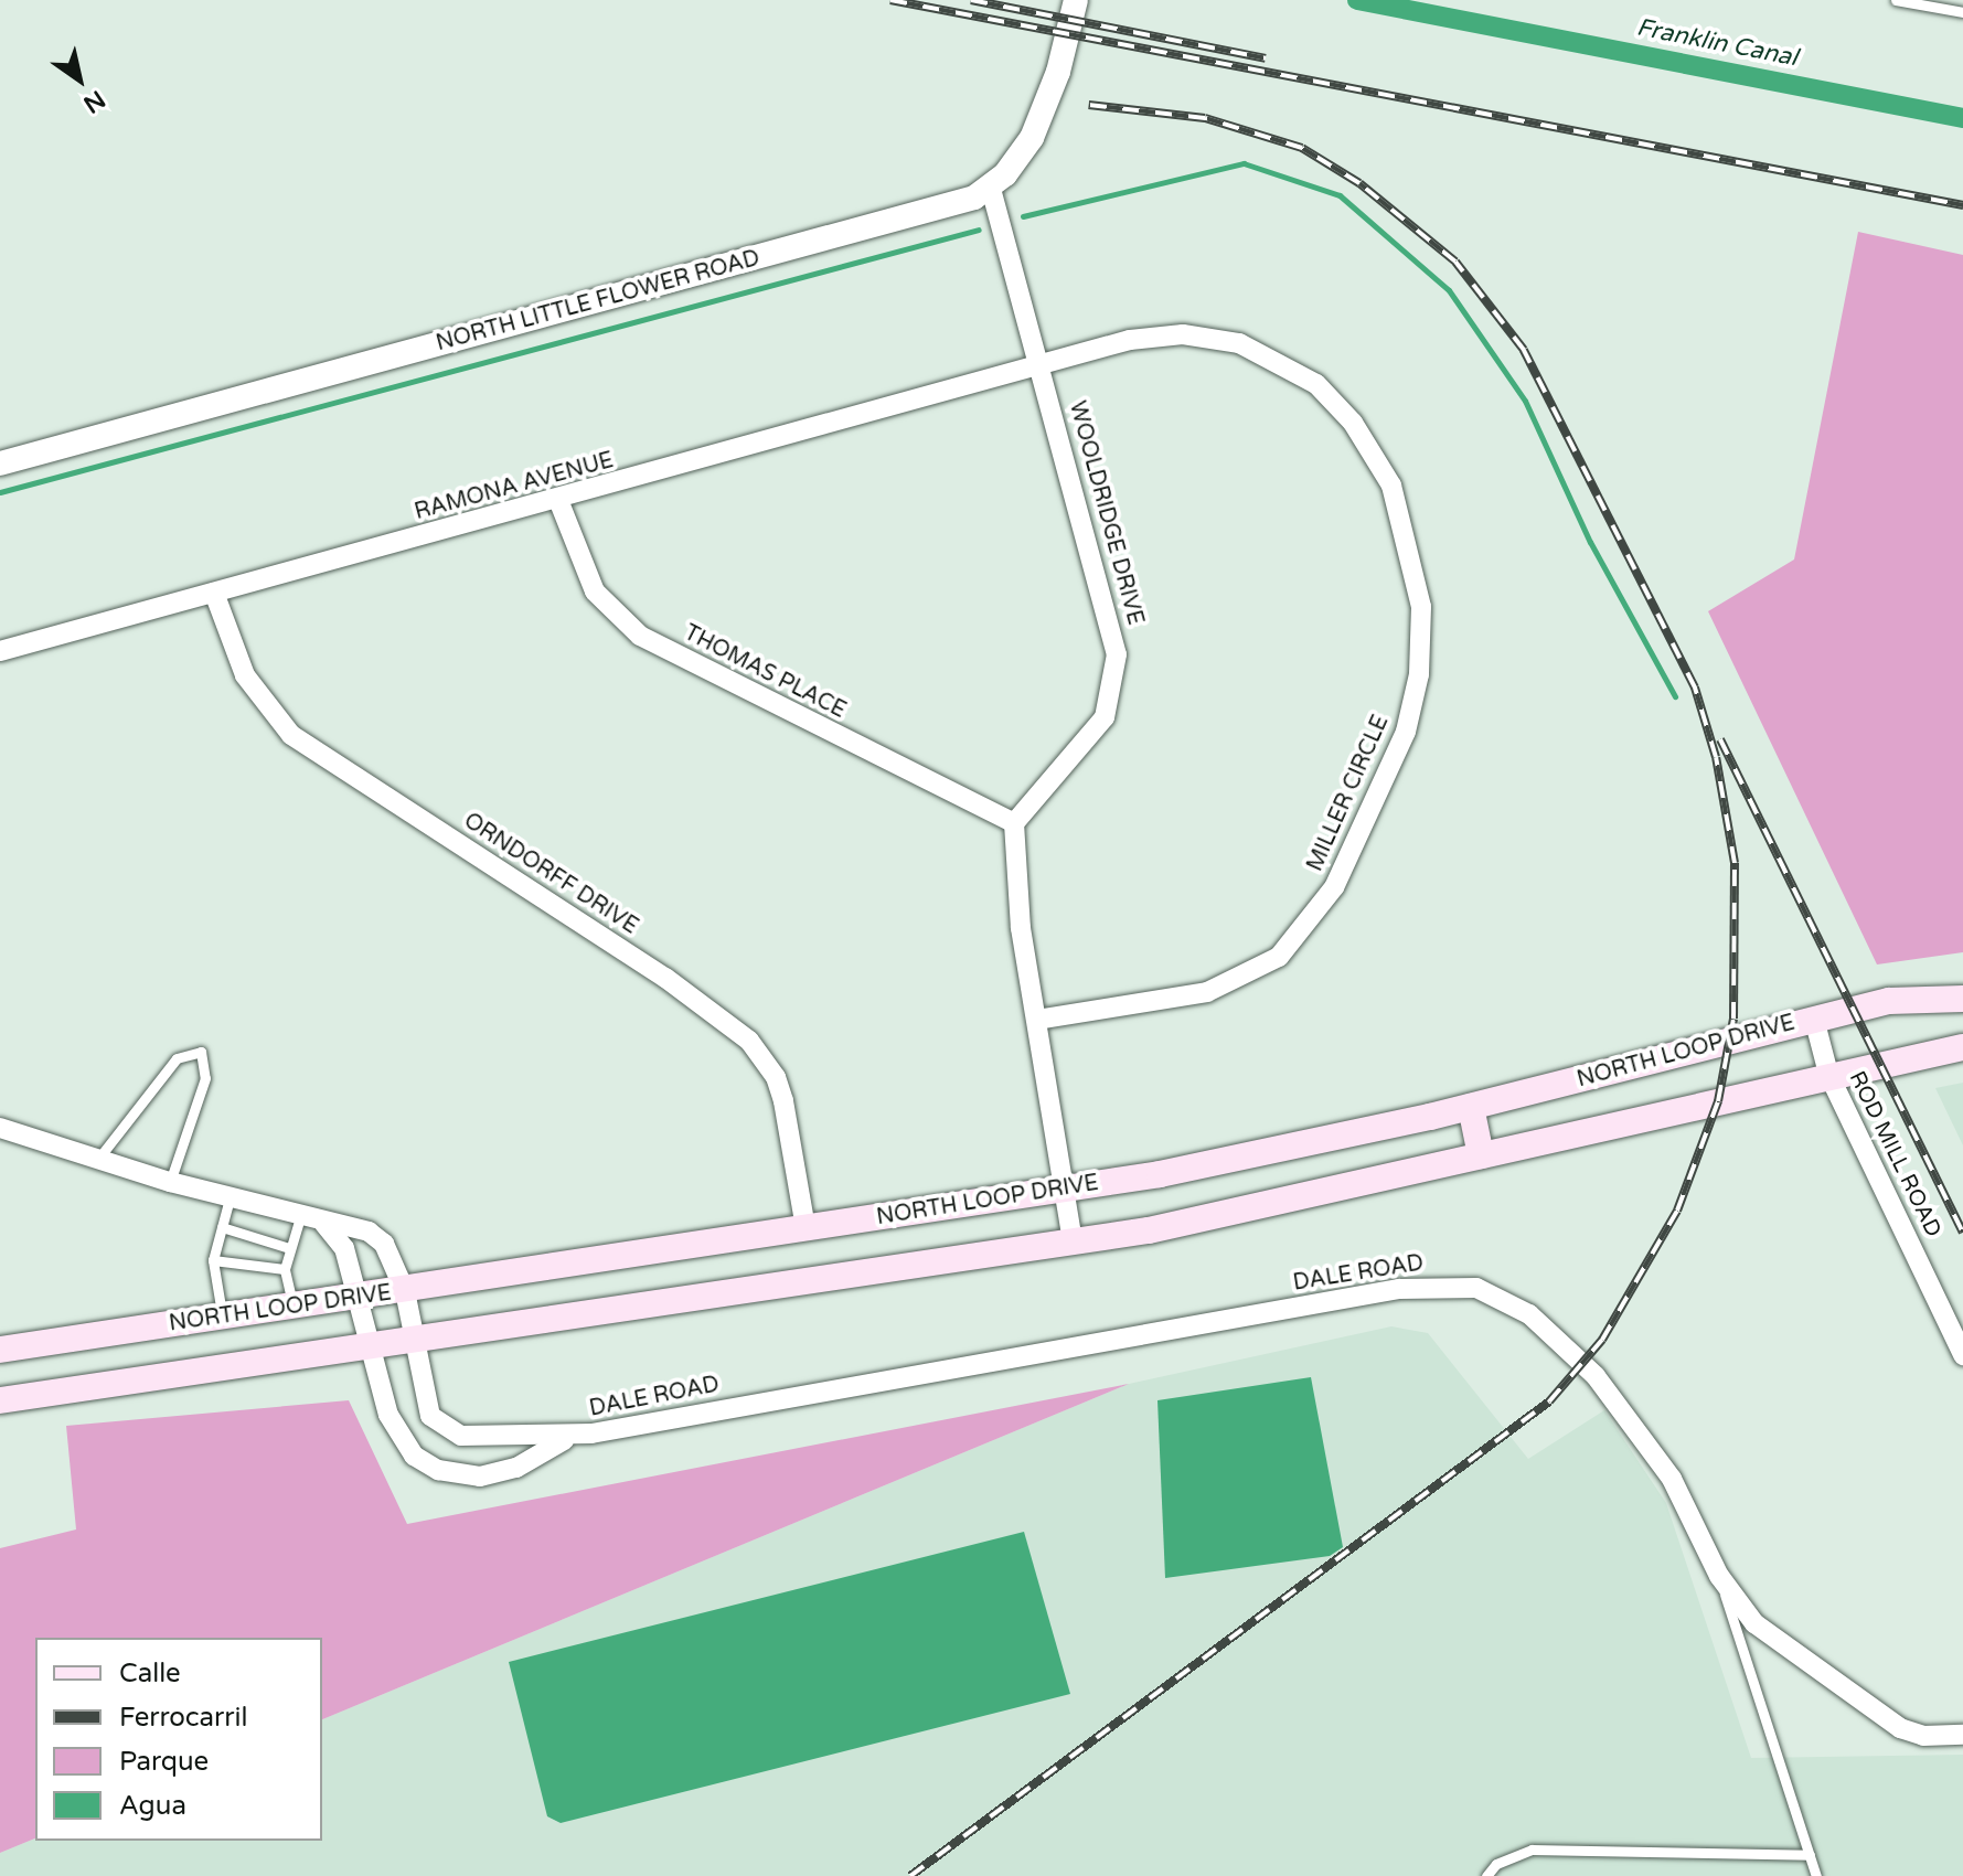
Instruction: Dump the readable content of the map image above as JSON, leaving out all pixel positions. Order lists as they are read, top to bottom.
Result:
{
  "streets": {
    "main road": ["NORTH LOOP DRIVE"],
    "street": [
      "NORTH LITTLE FLOWER ROAD",
      "RAMONA AVENUE",
      "WOOLDRIDGE DRIVE",
      "THOMAS PLACE",
      "MILLER CIRCLE",
      "ORNDORFF DRIVE",
      "ROD MILL ROAD",
      "DALE ROAD"
    ]
  },
  "crossings": [
    ["NORTH LITTLE FLOWER ROAD", "WOOLDRIDGE DRIVE"],
    ["RAMONA AVENUE", "WOOLDRIDGE DRIVE"],
    ["RAMONA AVENUE", "THOMAS PLACE"],
    ["RAMONA AVENUE", "MILLER CIRCLE"],
    ["RAMONA AVENUE", "ORNDORFF DRIVE"],
    ["WOOLDRIDGE DRIVE", "THOMAS PLACE"],
    ["WOOLDRIDGE DRIVE", "MILLER CIRCLE"],
    ["ORNDORFF DRIVE", "NORTH LOOP DRIVE"],
    ["NORTH LOOP DRIVE", "ROD MILL ROAD"],
    ["NORTH LOOP DRIVE", "DALE ROAD"]
  ],
  "water": ["Franklin Canal"],
  "legend": [
    "Calle",
    "Ferrocarril",
    "Parque",
    "Agua"
  ],
  "north": "bottom right"
}
